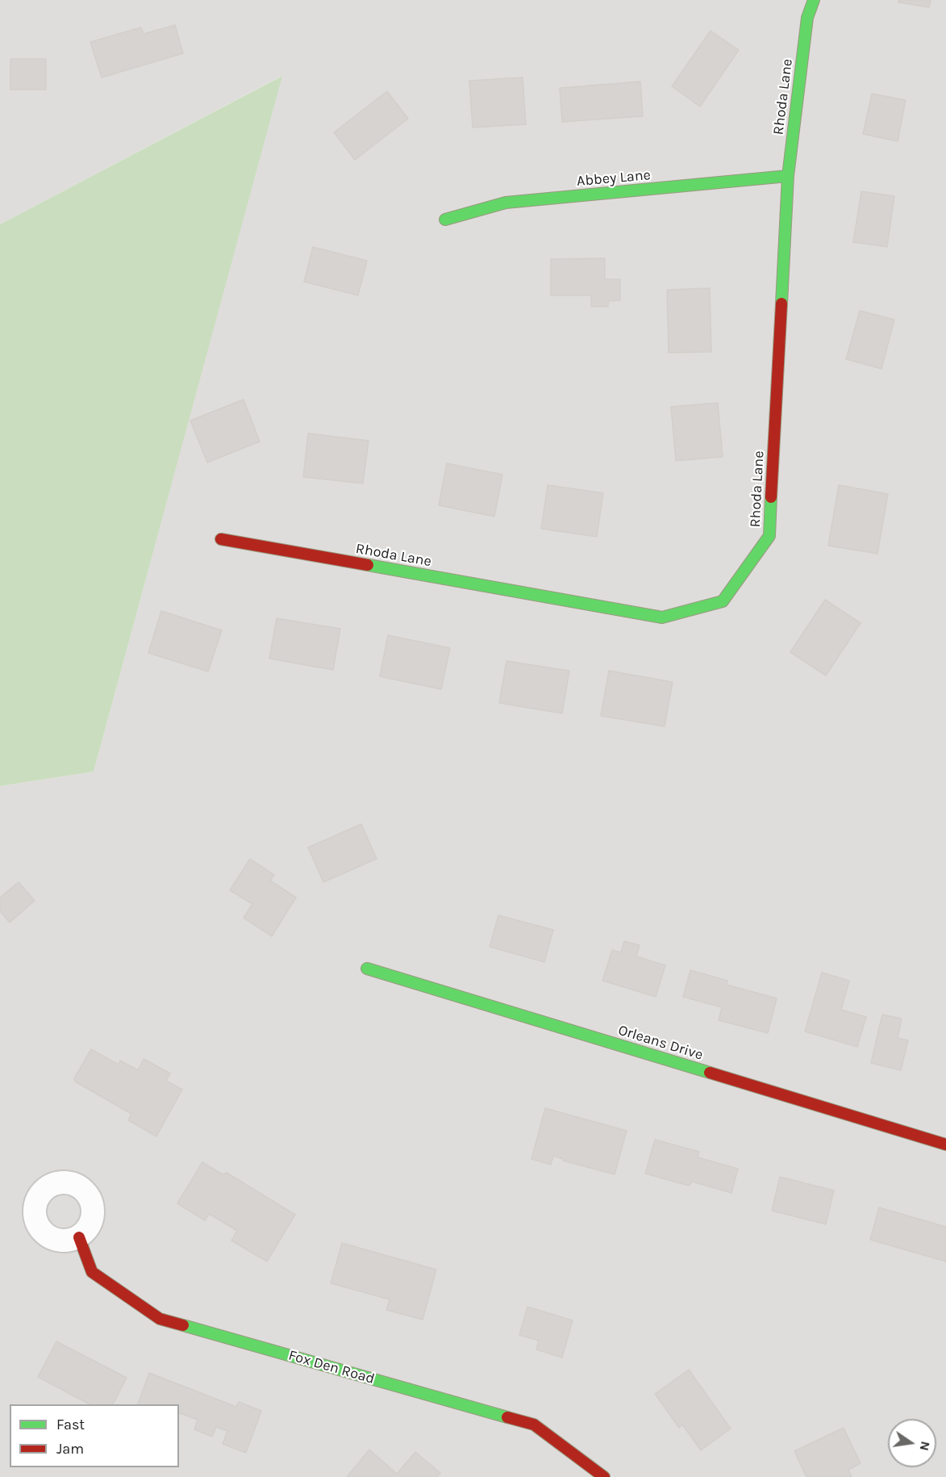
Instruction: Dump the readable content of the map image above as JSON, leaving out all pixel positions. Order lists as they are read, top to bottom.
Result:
{
  "streets": {
    "street": [
      "Rhoda Lane",
      "Abbey Lane",
      "Orleans Drive",
      "Fox Den Road"
    ]
  },
  "crossings": [
    ["Rhoda Lane", "Abbey Lane"]
  ],
  "legend": ["Fast", "Jam"],
  "north": "right"
}
